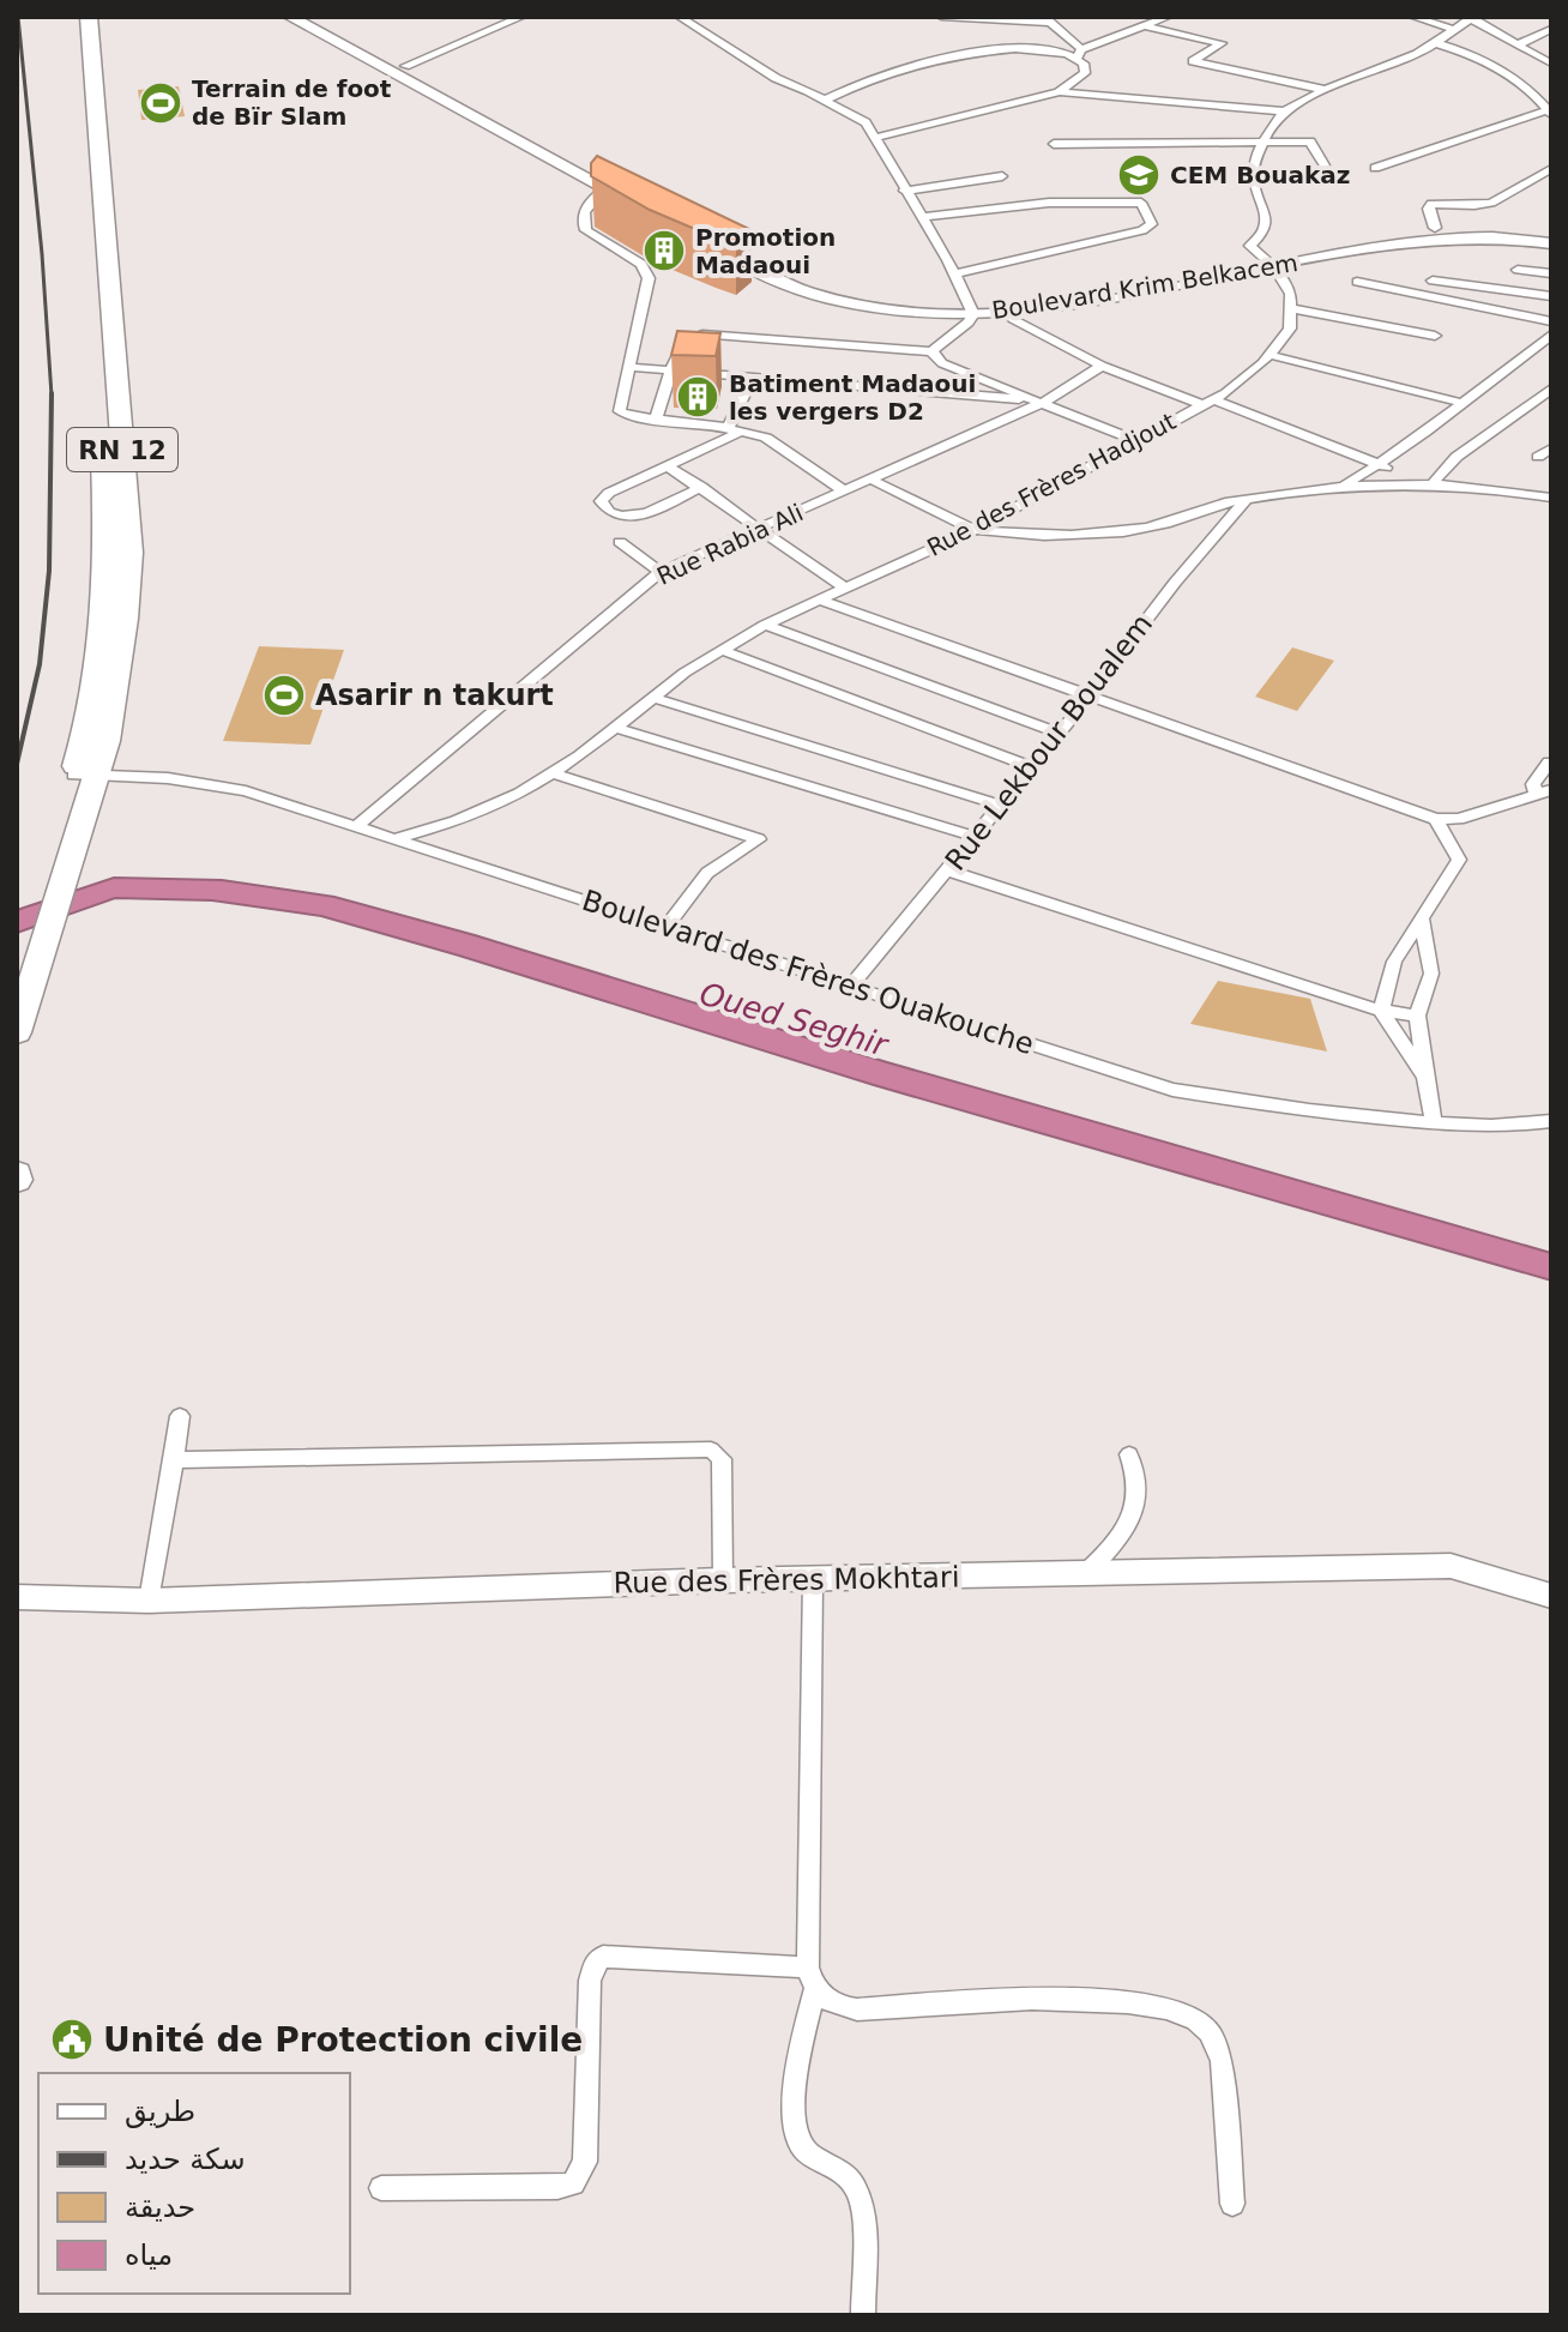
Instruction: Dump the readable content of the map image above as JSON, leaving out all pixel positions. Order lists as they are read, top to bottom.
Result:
{
  "streets": {
    "highway": ["RN 12"],
    "main road": ["Boulevard Krim Belkacem"],
    "street": [
      "Rue des Frères Hadjout",
      "Rue Rabia Ali",
      "Rue Lekbour Boualem",
      "Boulevard des Frères Ouakouche",
      "Rue des Frères Mokhtari"
    ]
  },
  "crossings": [
    ["RN 12", "Boulevard des Frères Ouakouche"],
    ["Rue des Frères Hadjout", "Boulevard des Frères Ouakouche"],
    ["Rue Rabia Ali", "Boulevard des Frères Ouakouche"],
    ["Rue Lekbour Boualem", "Boulevard des Frères Ouakouche"]
  ],
  "water": ["Oued Seghir"],
  "places": {
    "sports": ["Terrain de foot de Bïr Slam", "Asarir n takurt"],
    "school or university": ["CEM Bouakaz"],
    "building": ["Promotion Madaoui", "Batiment Madaoui les vergers D2"],
    "public building": ["Unité de Protection civile"]
  },
  "legend": [
    "طريق",
    "سكة حديد",
    "حديقة",
    "مياه"
  ]
}
